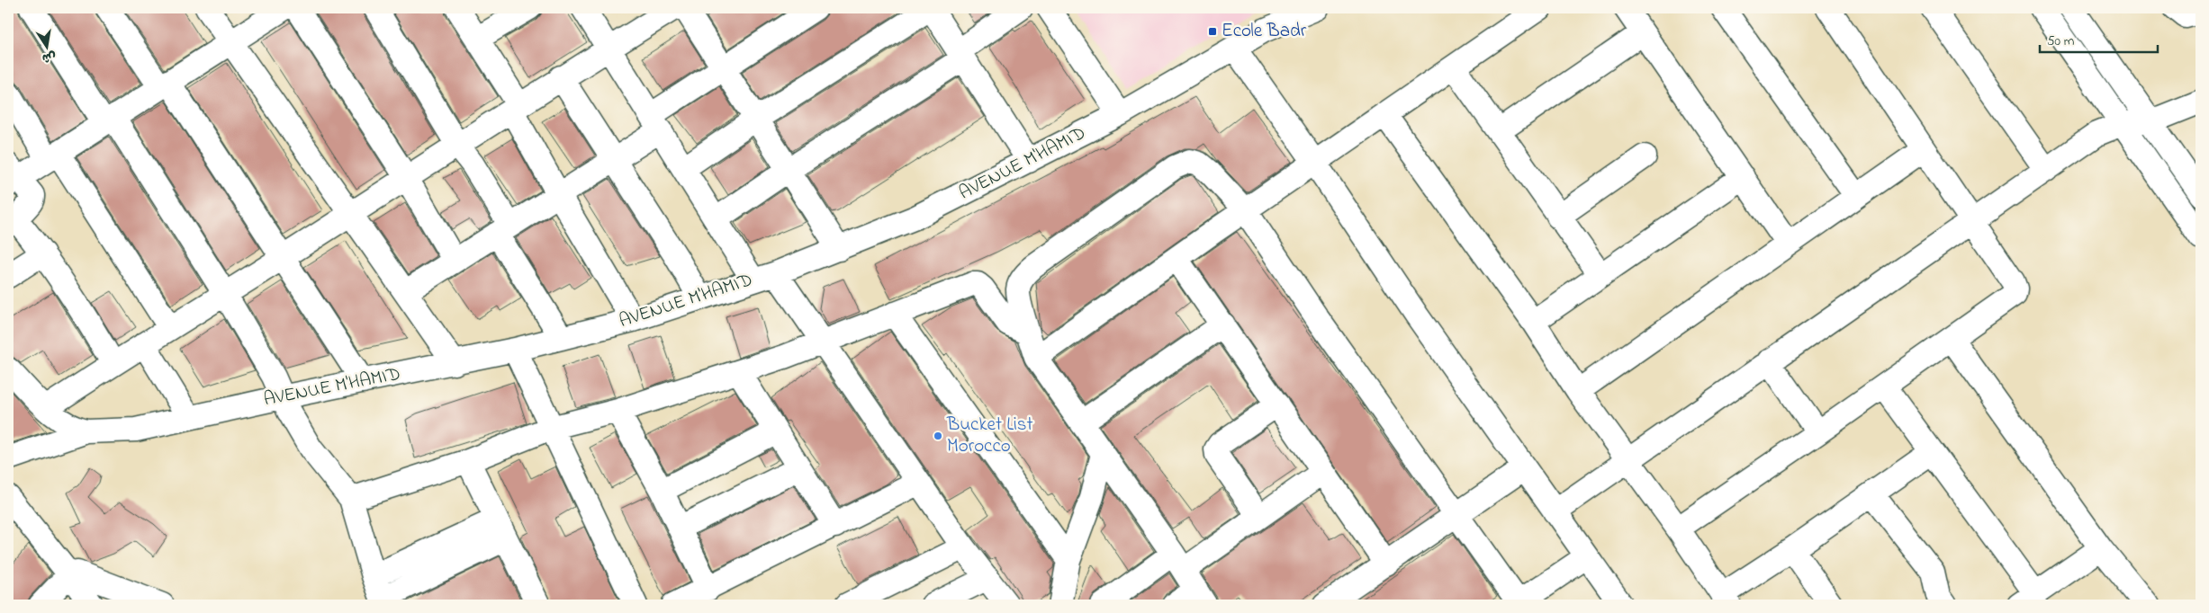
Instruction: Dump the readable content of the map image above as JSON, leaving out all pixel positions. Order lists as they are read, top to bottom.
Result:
{
  "streets": {
    "street": ["AVENUE M'HAMID"]
  },
  "places": {
    "transit": ["Ecole Badr"],
    "other": ["Bucket List Morocco"]
  },
  "scale_bar": "50 m",
  "north": "bottom"
}
